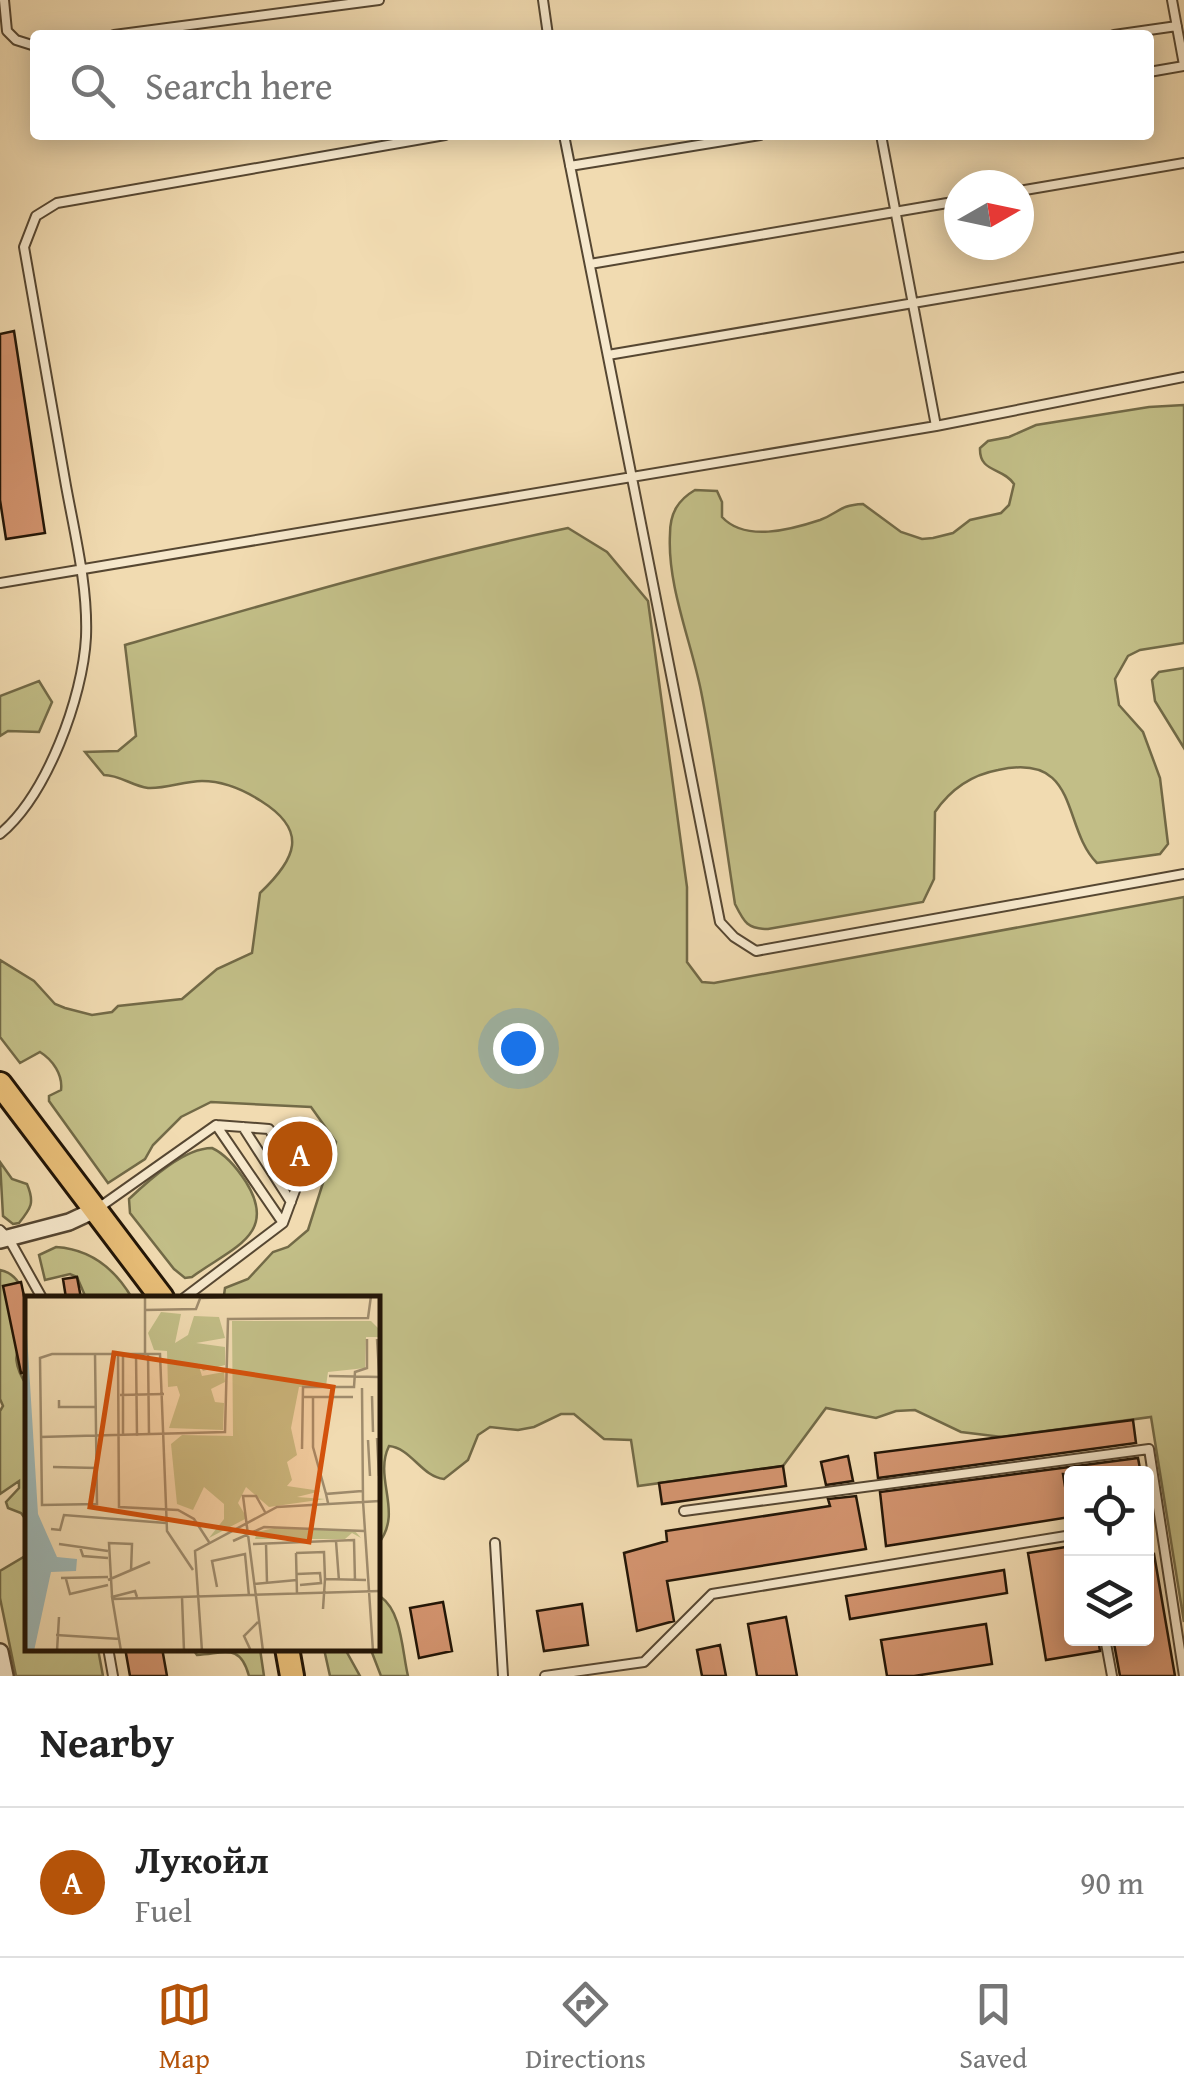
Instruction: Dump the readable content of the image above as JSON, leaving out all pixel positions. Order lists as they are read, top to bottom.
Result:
{
  "north": "right",
  "page": {
    "search": "Search here",
    "pins": "A",
    "heading": "Nearby",
    "list": [
      {
        "mark": "A",
        "name": "Лукойл",
        "note": "Fuel",
        "value": "90 m"
      }
    ],
    "nav": ["Map", "Directions", "Saved"]
  }
}
